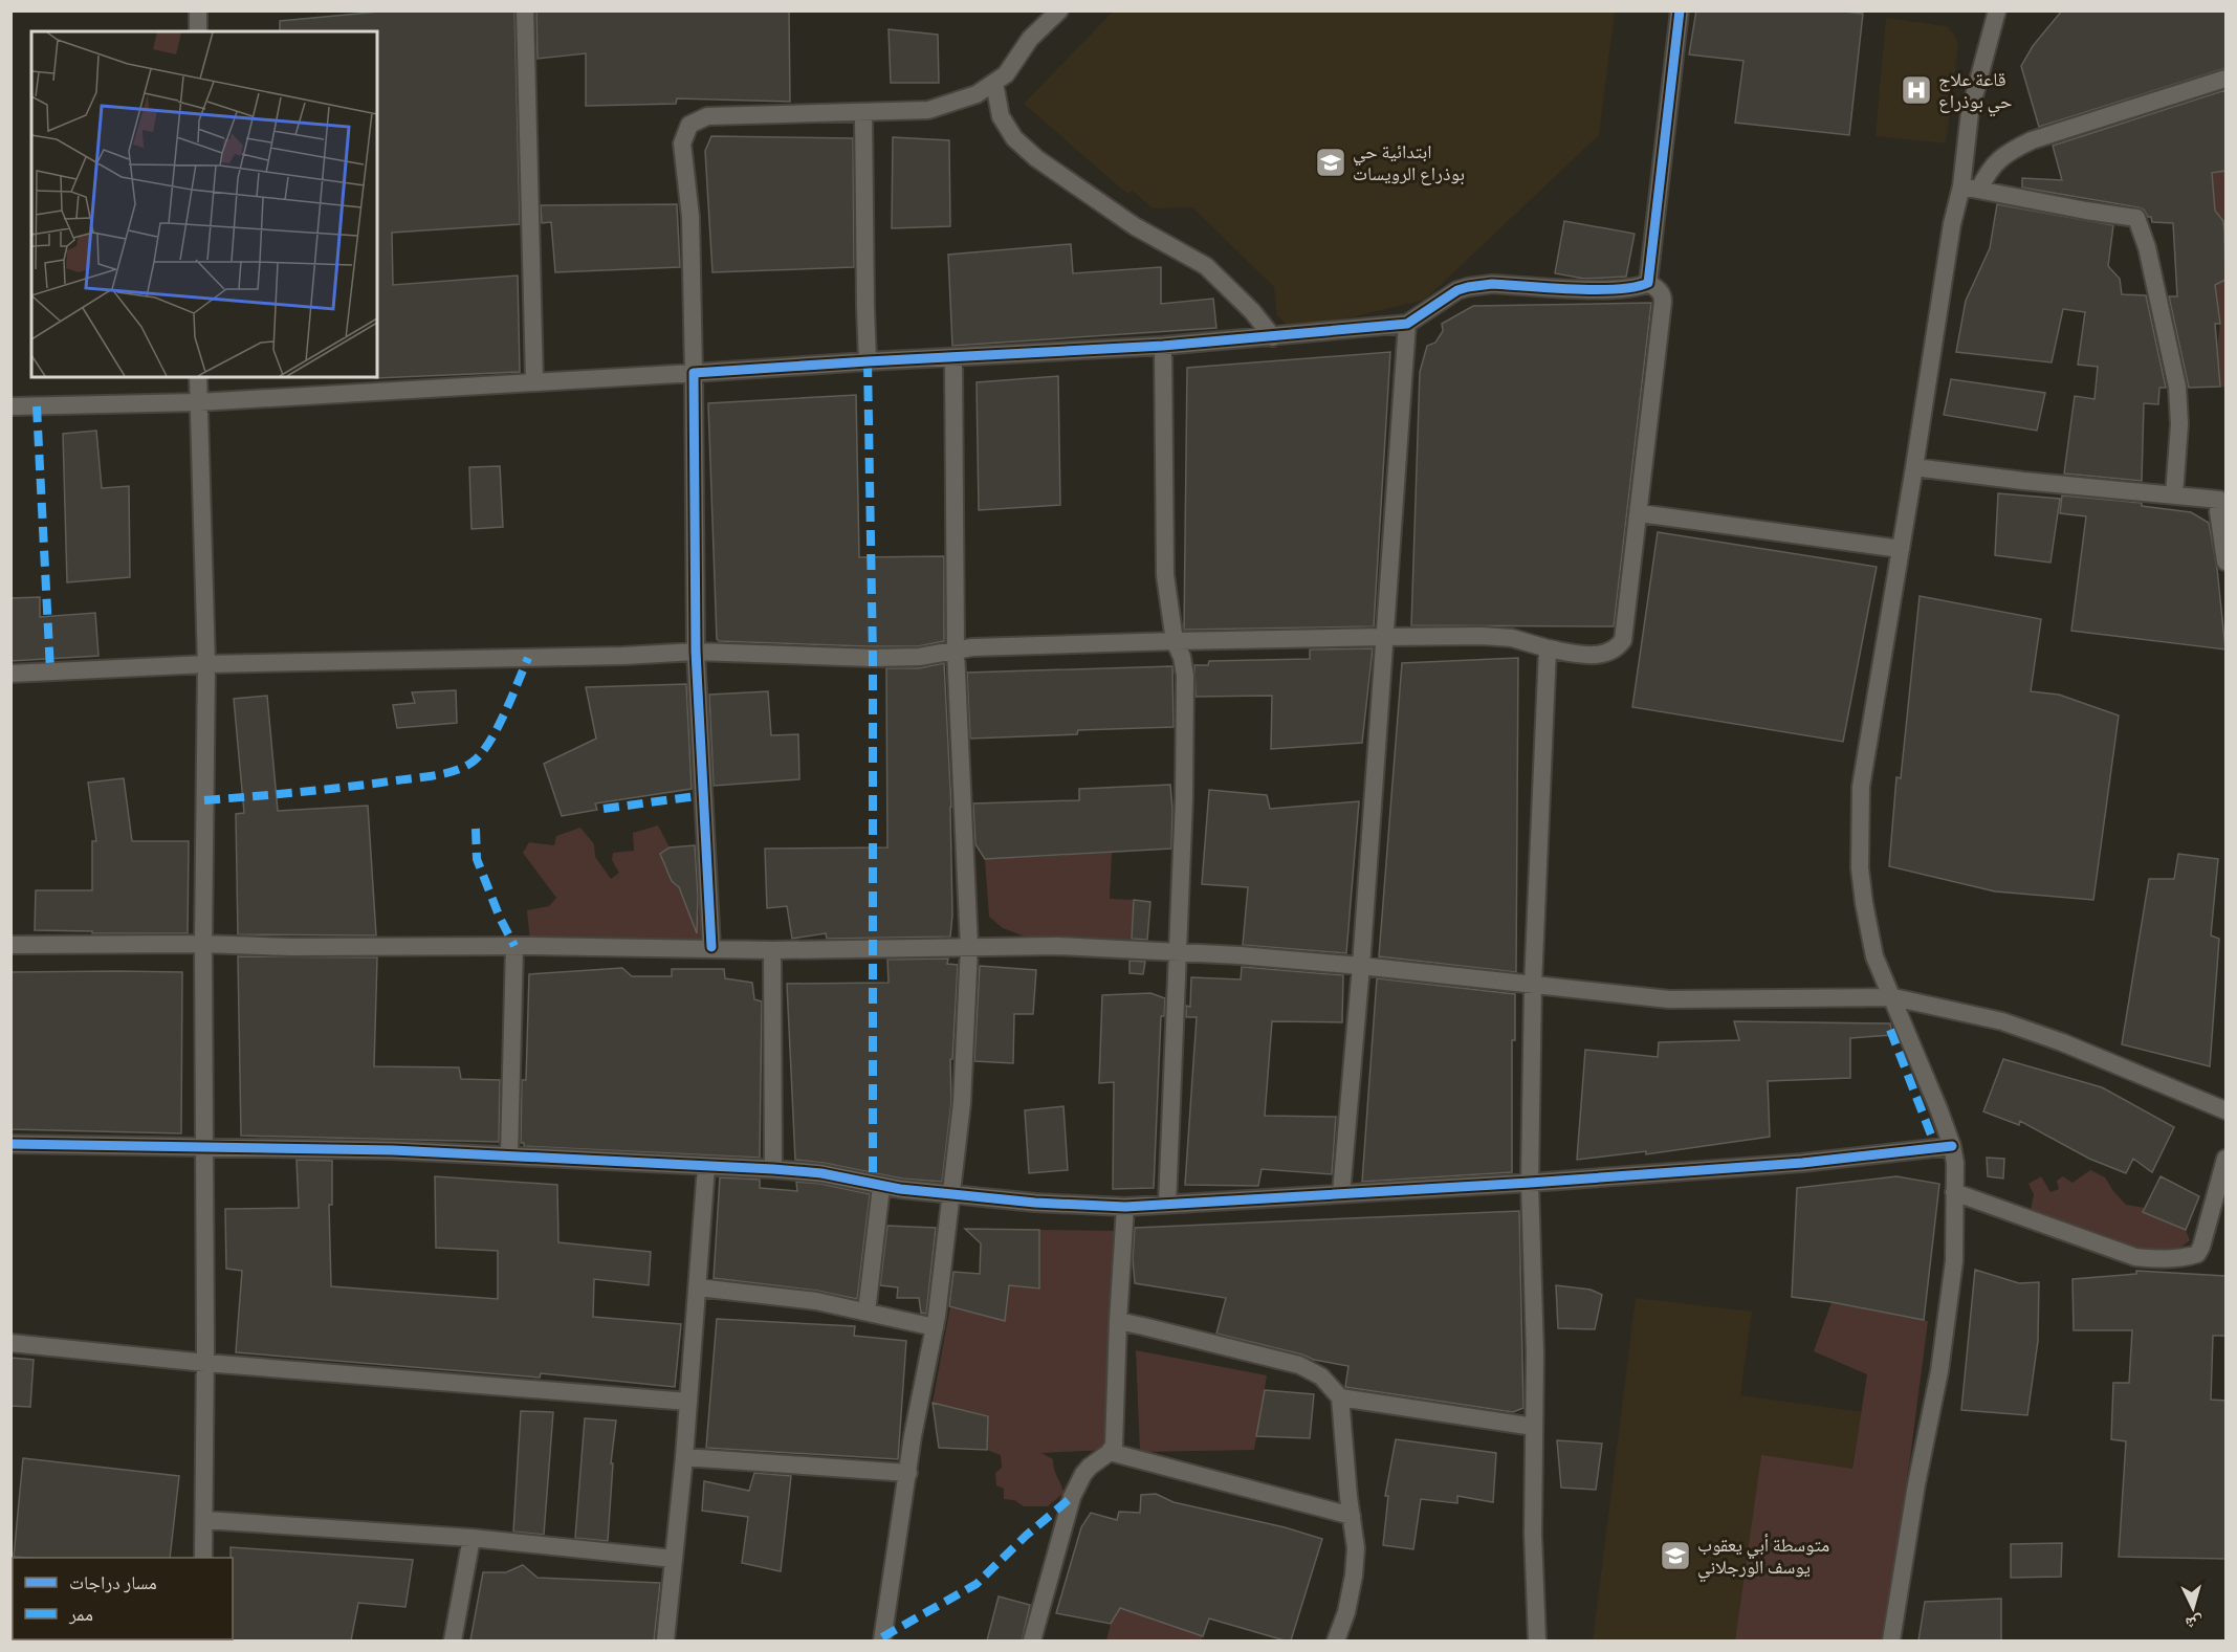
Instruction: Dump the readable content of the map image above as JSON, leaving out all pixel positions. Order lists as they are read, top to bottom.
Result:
{
  "places": {
    "hospital": ["قاعة علاج حي بوذراع"],
    "school or university": ["ابتدائية حي بوذراع الرويسات", "متوسطة أبي يعقوب يوسف الورجلاني"]
  },
  "legend": ["مسار دراجات", "ممر"],
  "north": "bottom"
}
